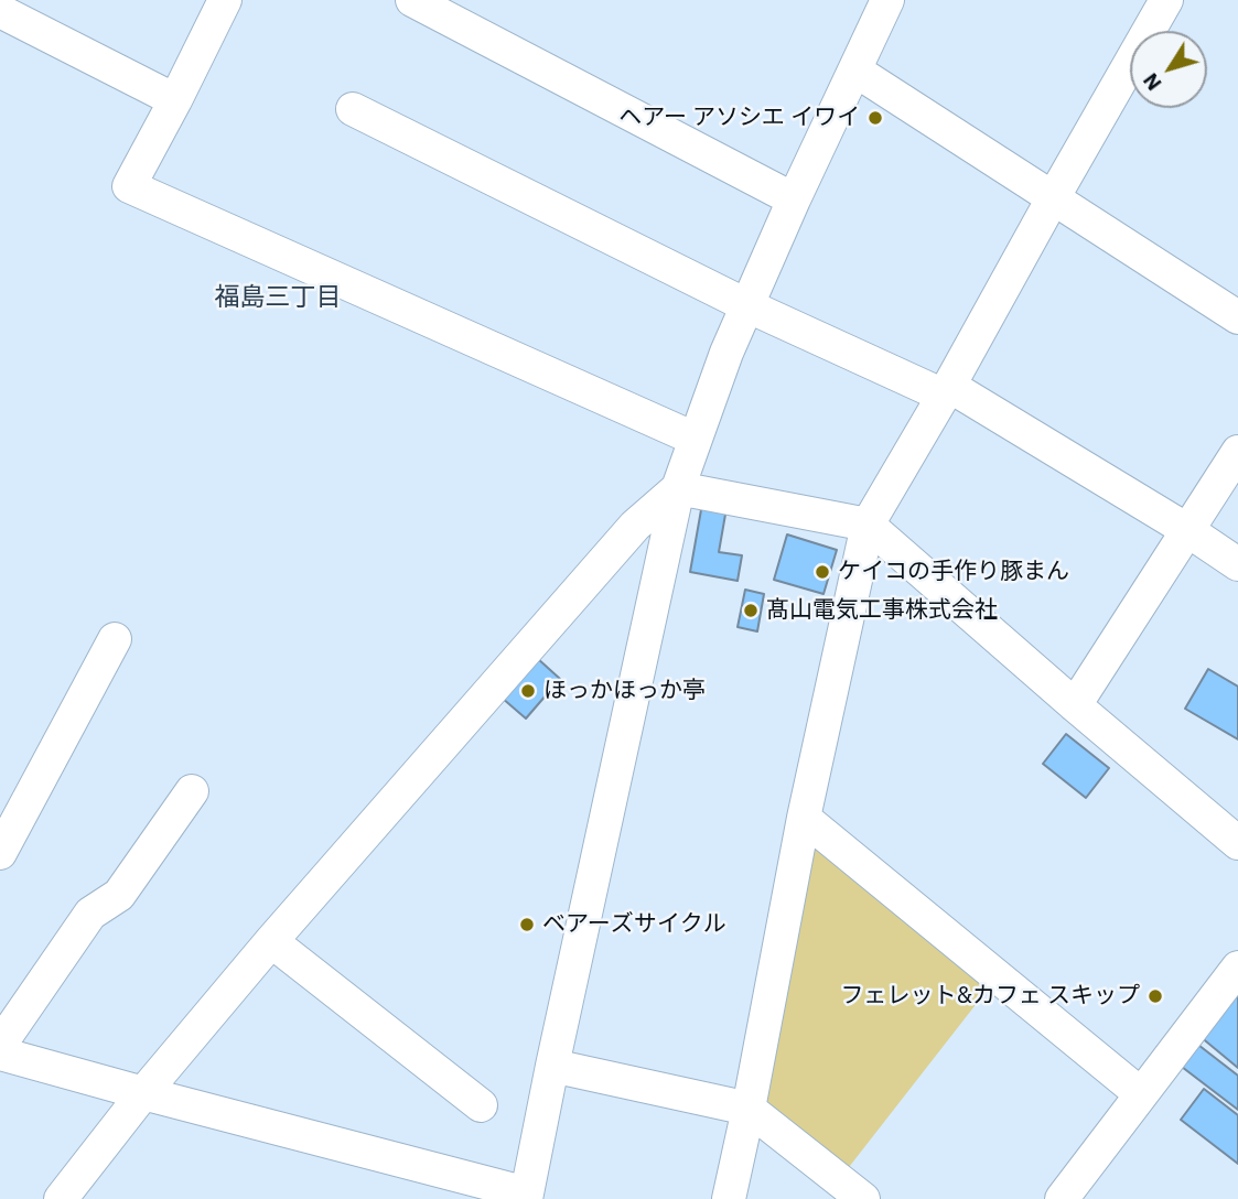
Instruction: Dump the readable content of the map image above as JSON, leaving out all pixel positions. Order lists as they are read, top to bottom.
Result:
{
  "districts": ["福島三丁目"],
  "places": [
    "ヘアー アソシエ イワイ",
    "ケイコの手作り豚まん",
    "髙山電気工事株式会社",
    "ほっかほっか亭",
    "ベアーズサイクル",
    "フェレット&カフェ スキップ"
  ],
  "north": "bottom left"
}
